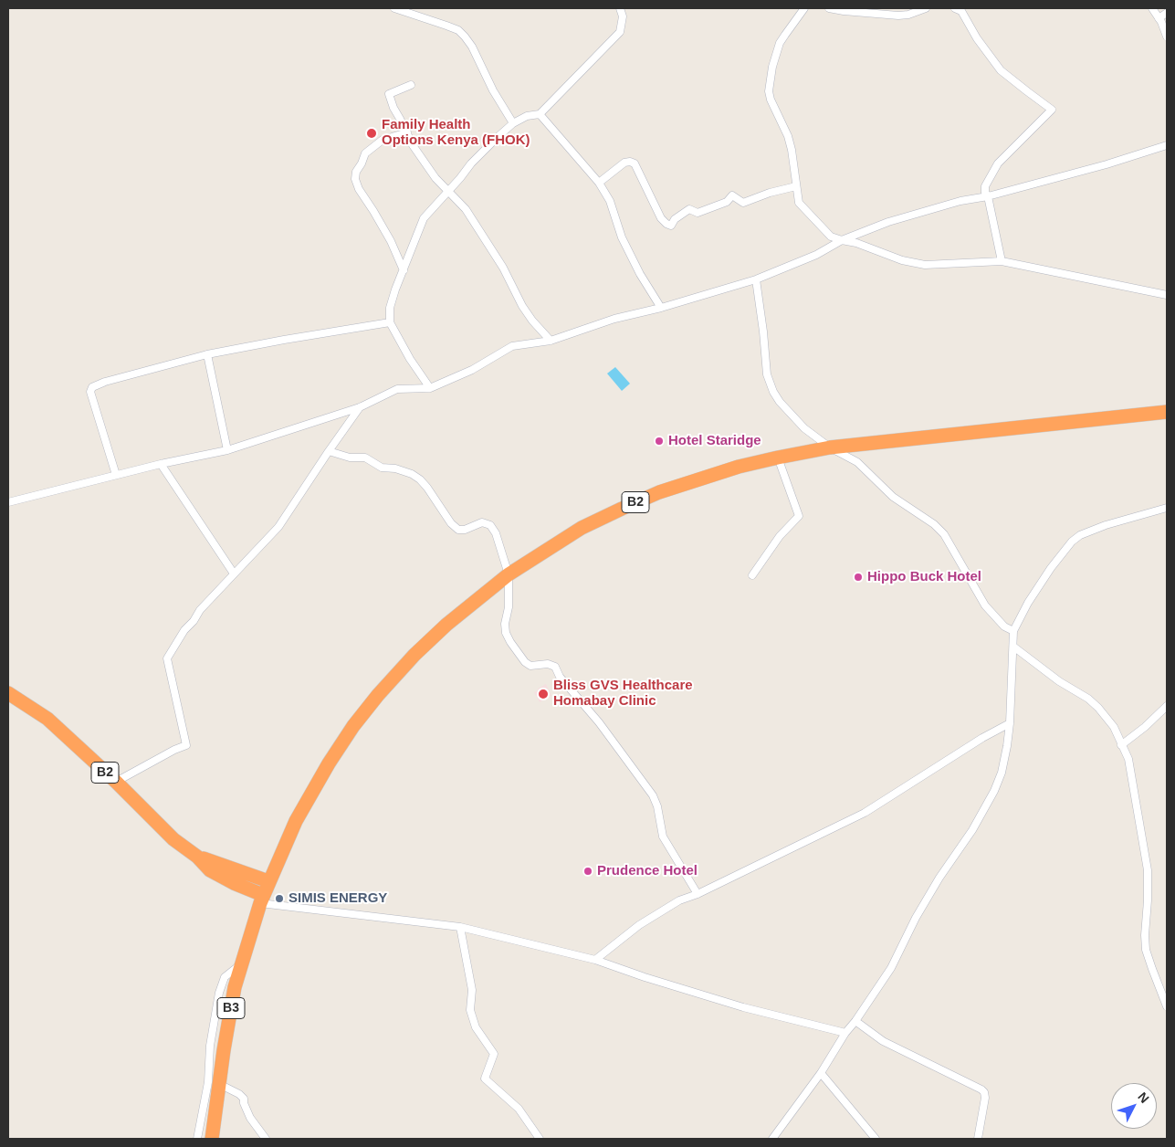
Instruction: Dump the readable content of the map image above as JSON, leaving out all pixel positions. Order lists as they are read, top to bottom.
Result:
{
  "streets": {
    "highway": ["B2", "B3"]
  },
  "crossings": [
    ["B2", "B3"]
  ],
  "places": [
    "Family Health Options Kenya (FHOK)",
    "Hotel Staridge",
    "Hippo Buck Hotel",
    "Bliss GVS Healthcare Homabay Clinic",
    "Prudence Hotel",
    "SIMIS ENERGY"
  ],
  "north": "top right"
}
